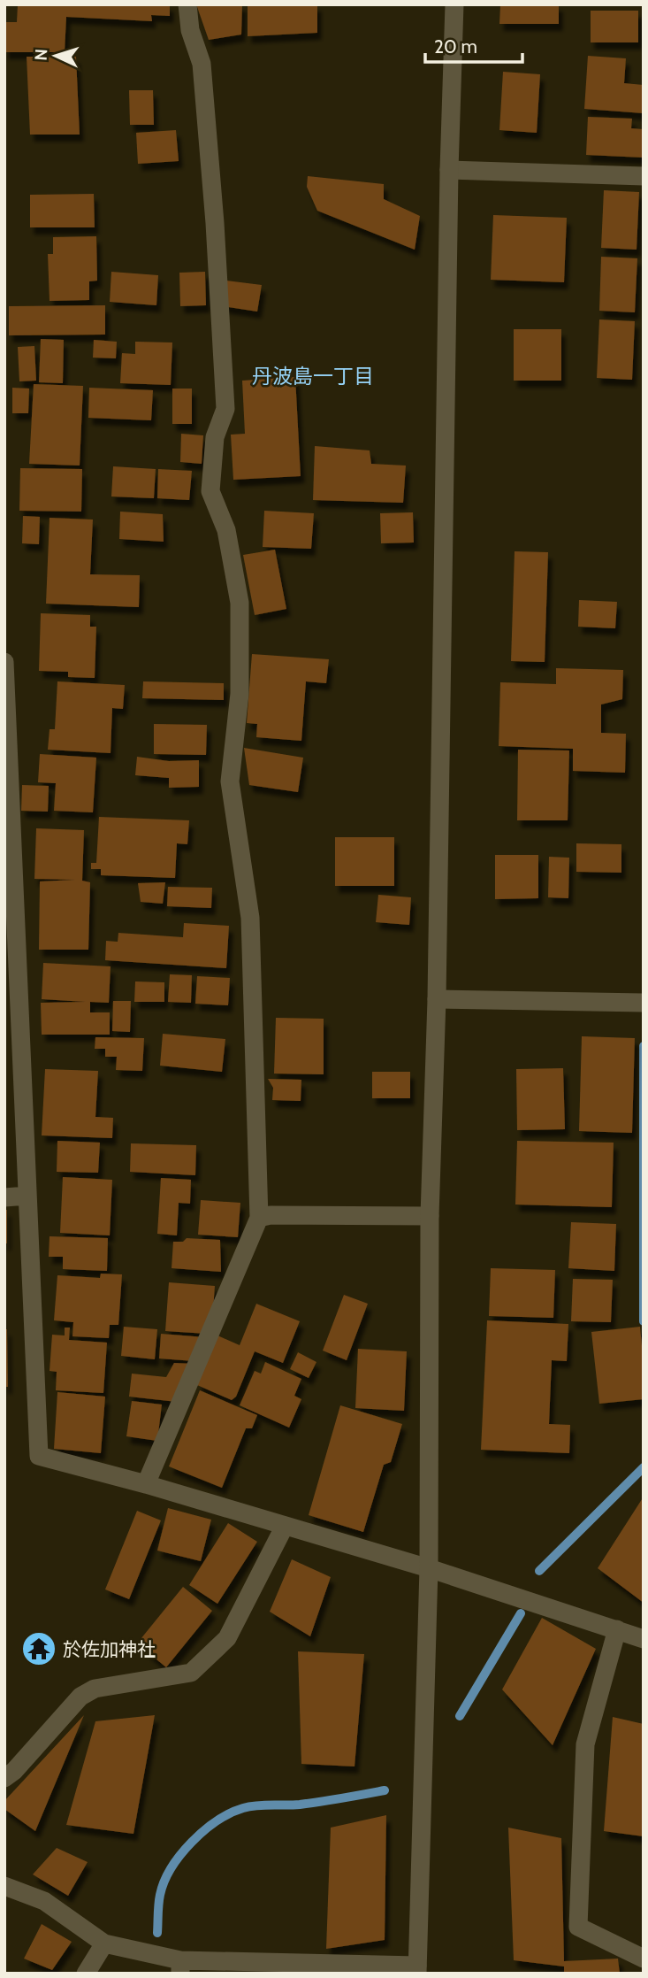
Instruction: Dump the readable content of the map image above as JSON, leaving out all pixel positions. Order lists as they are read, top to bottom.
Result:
{
  "districts": ["丹波島一丁目"],
  "places": {
    "temple": ["於佐加神社"]
  },
  "scale_bar": "20 m",
  "north": "left"
}
